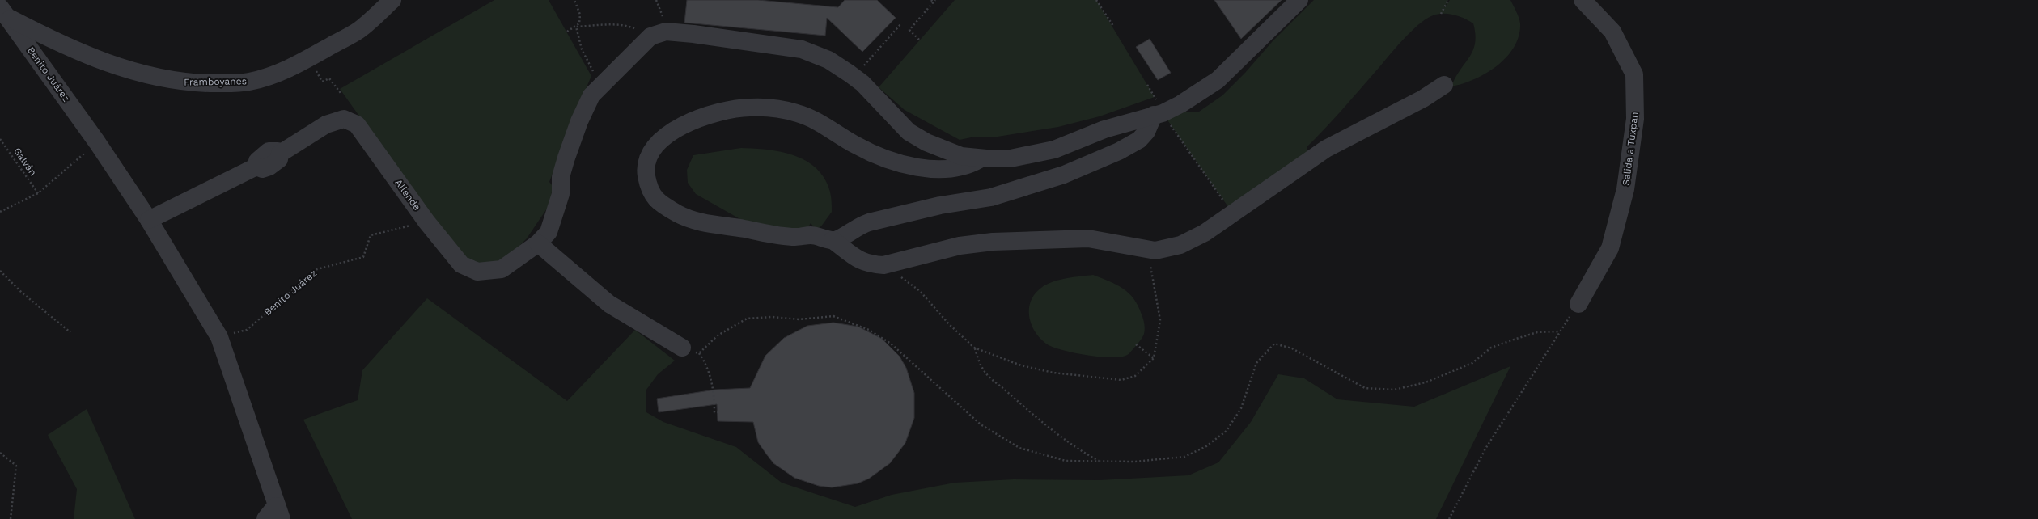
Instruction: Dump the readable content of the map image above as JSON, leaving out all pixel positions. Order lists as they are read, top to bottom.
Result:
{
  "streets": {
    "street": [
      "Benito Juárez",
      "Framboyanes",
      "Salida a Tuxpan",
      "Allende"
    ],
    "path": ["Galván"]
  },
  "crossings": [
    ["Benito Juárez", "Framboyanes"],
    ["Benito Juárez", "Allende"]
  ]
}
